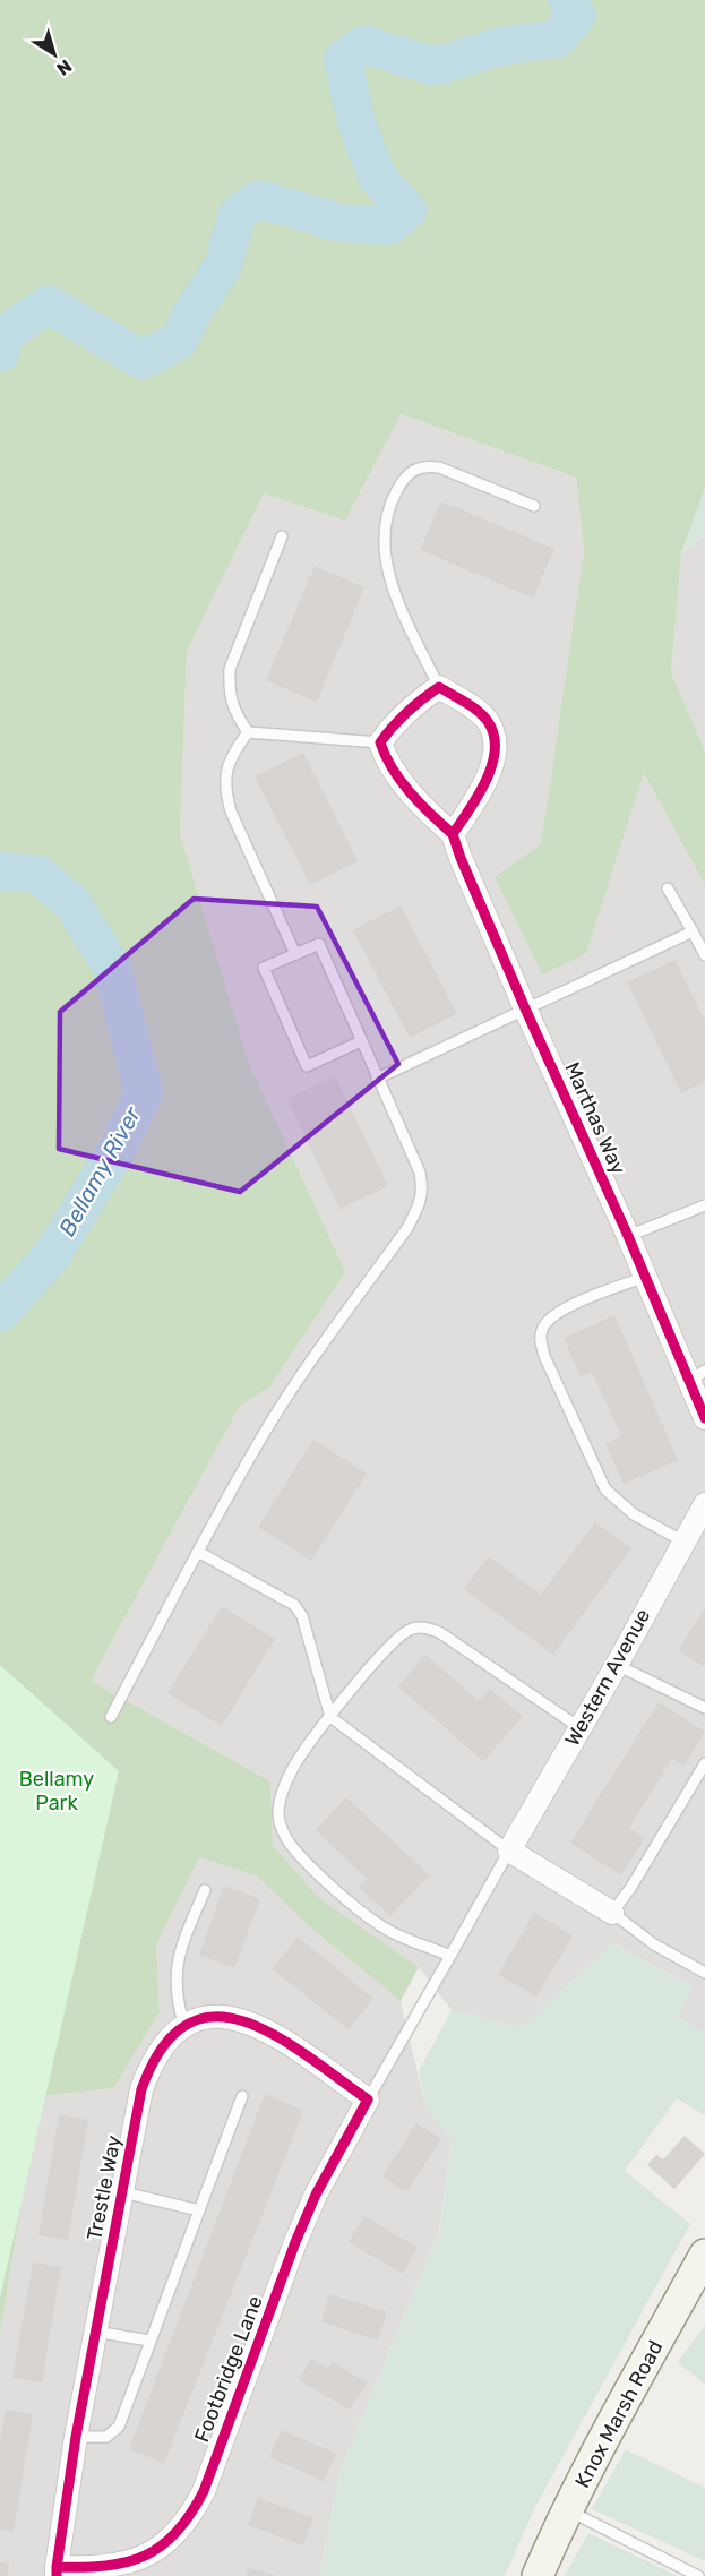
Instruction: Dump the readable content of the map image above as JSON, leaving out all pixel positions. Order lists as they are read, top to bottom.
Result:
{
  "streets": {
    "main road": ["Knox Marsh Road"],
    "street": [
      "Marthas Way",
      "Western Avenue",
      "Trestle Way",
      "Footbridge Lane"
    ]
  },
  "crossings": [
    ["Trestle Way", "Footbridge Lane"]
  ],
  "water": ["Bellamy River"],
  "parks": ["Bellamy Park"],
  "north": "bottom right"
}
